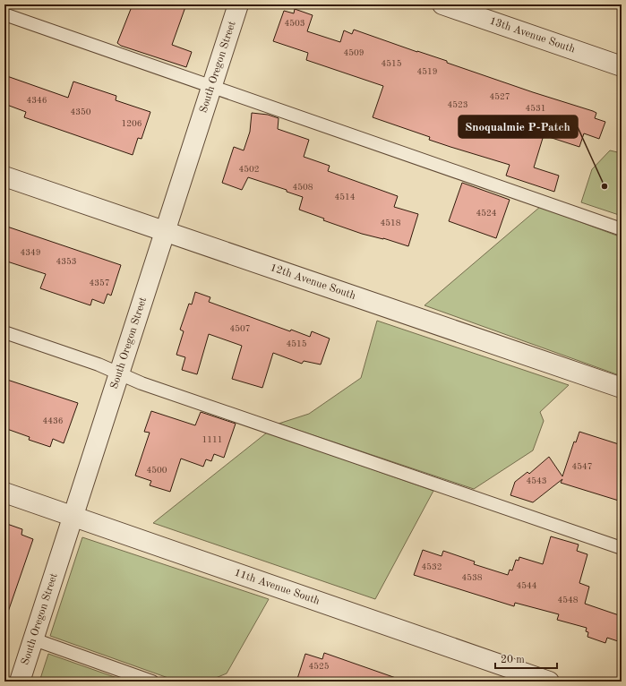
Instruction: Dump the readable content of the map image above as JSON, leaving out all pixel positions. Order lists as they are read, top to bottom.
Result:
{
  "streets": {
    "street": [
      "13th Avenue South",
      "South Oregon Street",
      "12th Avenue South",
      "11th Avenue South"
    ]
  },
  "crossings": [
    ["South Oregon Street", "12th Avenue South"],
    ["South Oregon Street", "11th Avenue South"]
  ],
  "places": ["Snoqualmie P-Patch"],
  "house_numbers": [
    "4503",
    "4509",
    "4515",
    "4519",
    "4527",
    "4346",
    "4523",
    "4531",
    "4350",
    "1206",
    "4502",
    "4508",
    "4514",
    "4524",
    "4518",
    "4349",
    "4353",
    "4357",
    "4507",
    "4515",
    "4436",
    "1111",
    "4547",
    "4500",
    "4543",
    "4532",
    "4538",
    "4544",
    "4548",
    "4525"
  ],
  "scale_bar": "20 m"
}
